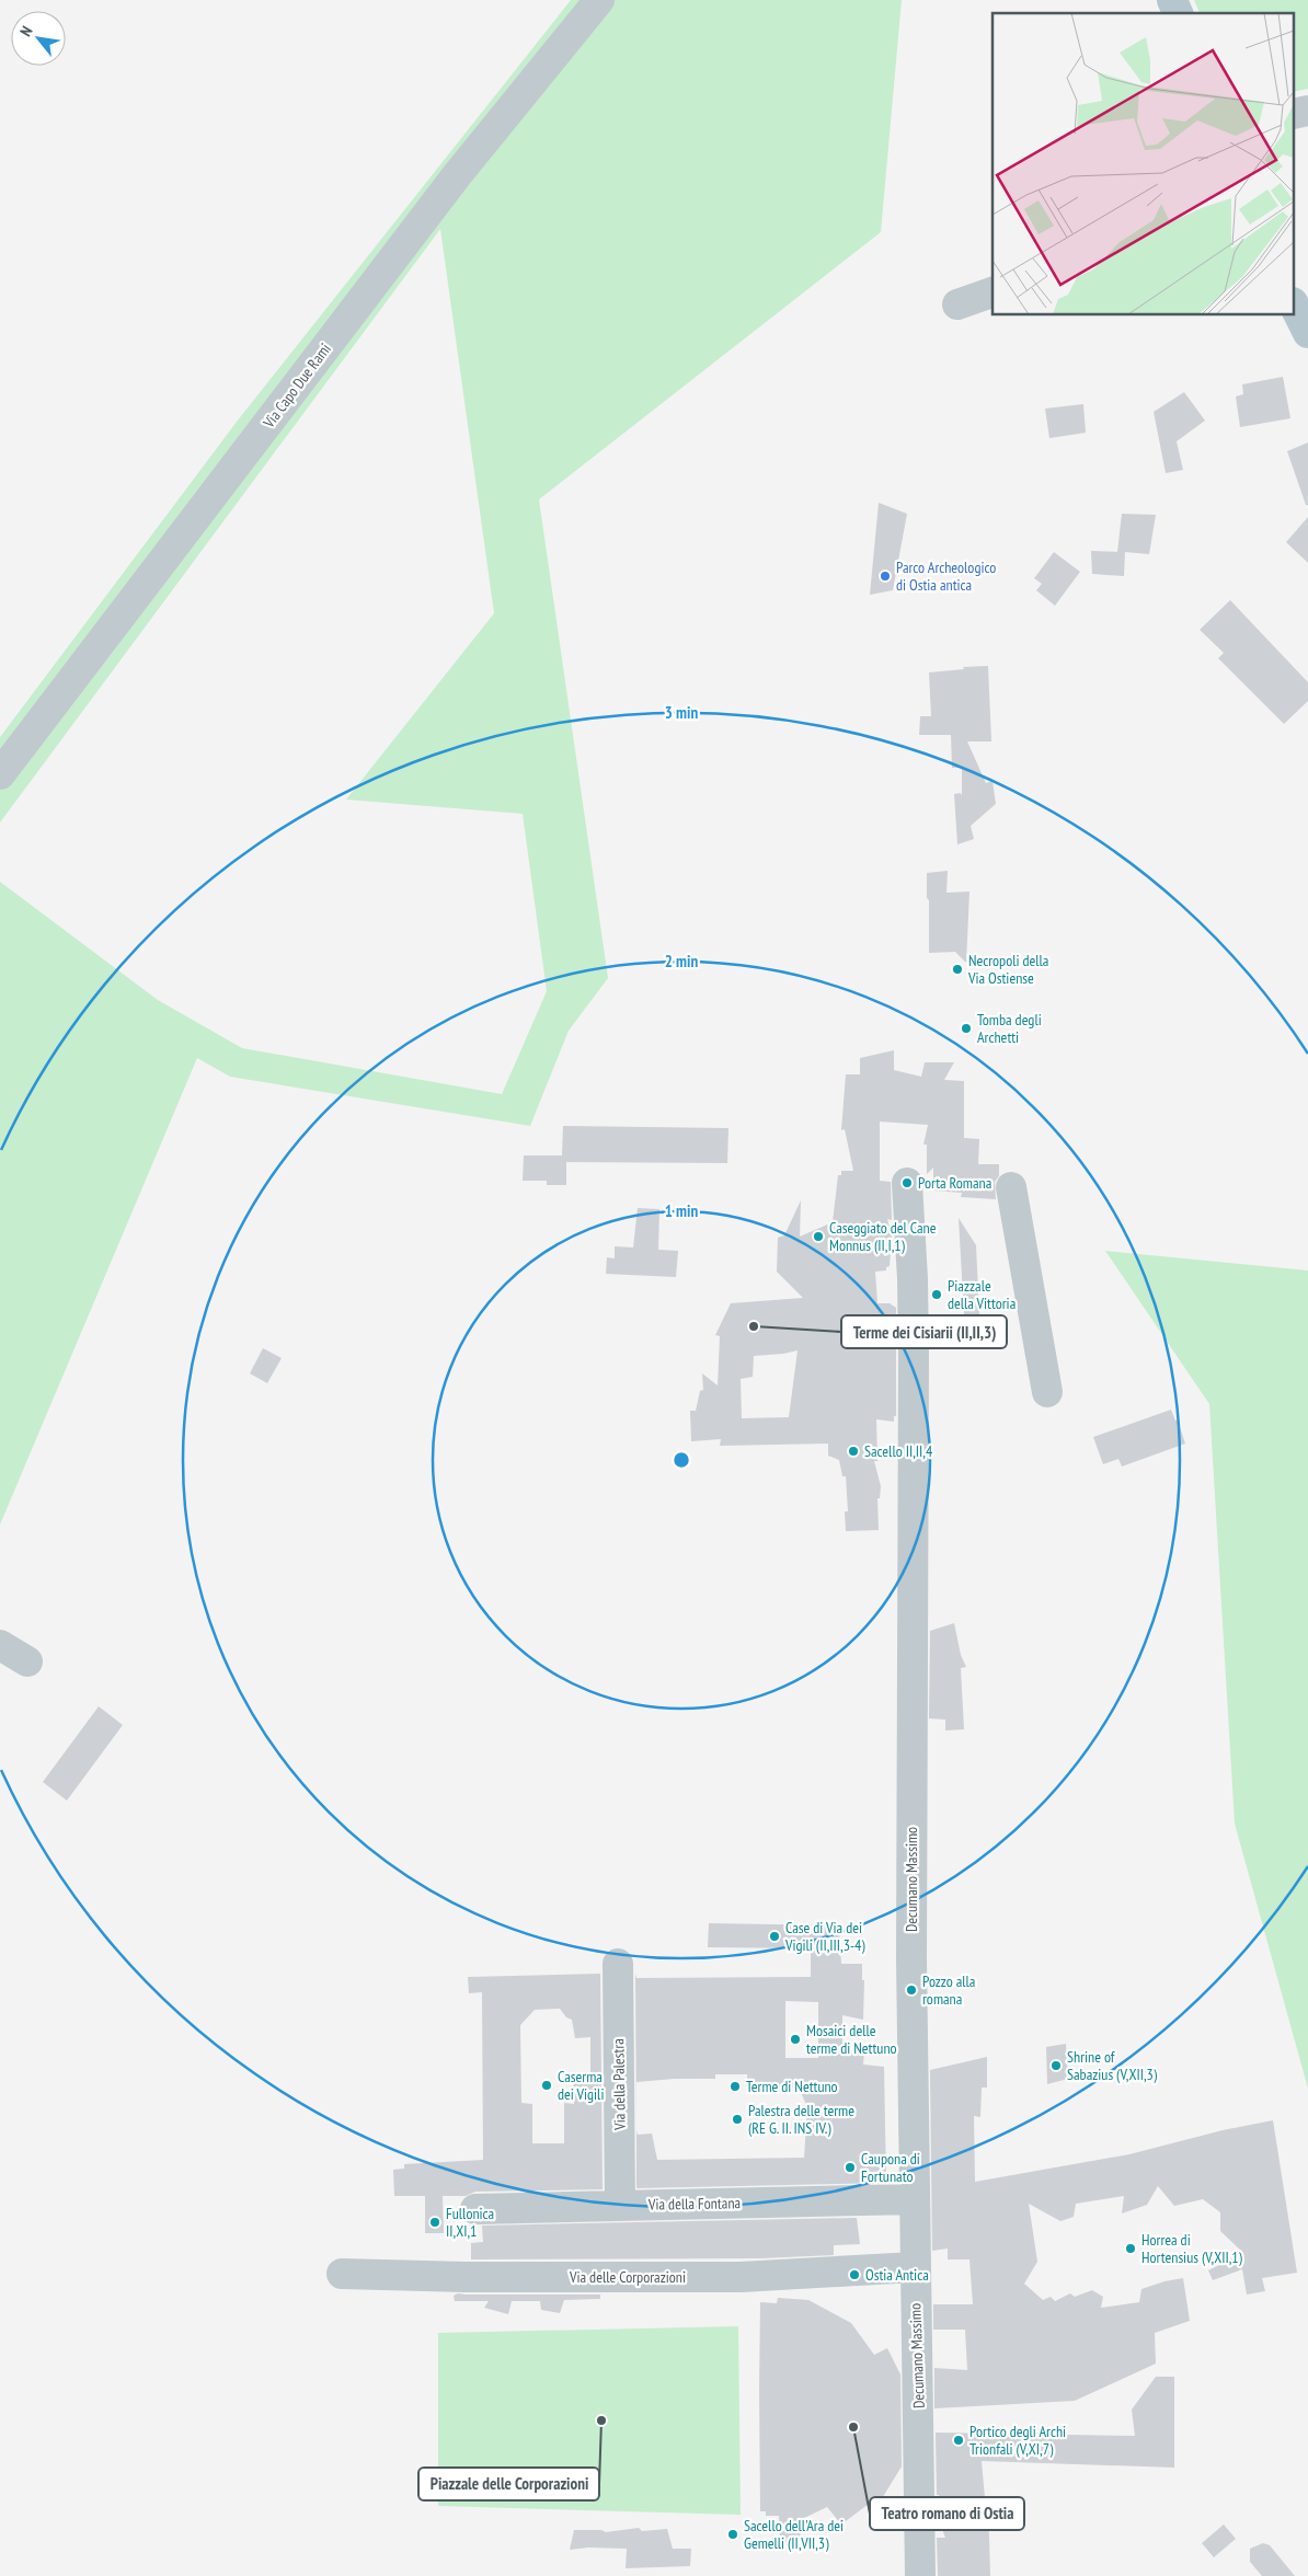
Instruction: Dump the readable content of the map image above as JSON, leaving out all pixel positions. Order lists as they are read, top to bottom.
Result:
{
  "streets": {
    "street": [
      "Via Capo Due Rami",
      "Decumano Massimo",
      "Via della Palestra",
      "Via della Fontana",
      "Via delle Corporazioni"
    ]
  },
  "crossings": [
    ["Decumano Massimo", "Via della Fontana"],
    ["Decumano Massimo", "Via delle Corporazioni"],
    ["Via della Palestra", "Via della Fontana"]
  ],
  "places": [
    "Parco Archeologico di Ostia antica",
    "Necropoli della Via Ostiense",
    "Tomba degli Archetti",
    "Porta Romana",
    "Caseggiato del Cane Monnus (II,I,1)",
    "Piazzale della Vittoria",
    "Terme dei Cisiarii (II,II,3)",
    "Sacello II,II,4",
    "Case di Via dei Vigili (II,III,3-4)",
    "Pozzo alla romana",
    "Mosaici delle terme di Nettuno",
    "Shrine of Sabazius (V,XII,3)",
    "Caserma dei Vigili",
    "Terme di Nettuno",
    "Palestra delle terme (RE G. II. INS IV.)",
    "Caupona di Fortunato",
    "Fullonica II,XI,1",
    "Horrea di Hortensius (V,XII,1)",
    "Ostia Antica",
    "Piazzale delle Corporazioni",
    "Teatro romano di Ostia",
    "Portico degli Archi Trionfali (V,XI,7)",
    "Sacello dell'Ara dei Gemelli (II,VII,3)"
  ],
  "north": "top left",
  "rings": ["3 min", "2 min", "1 min"]
}
